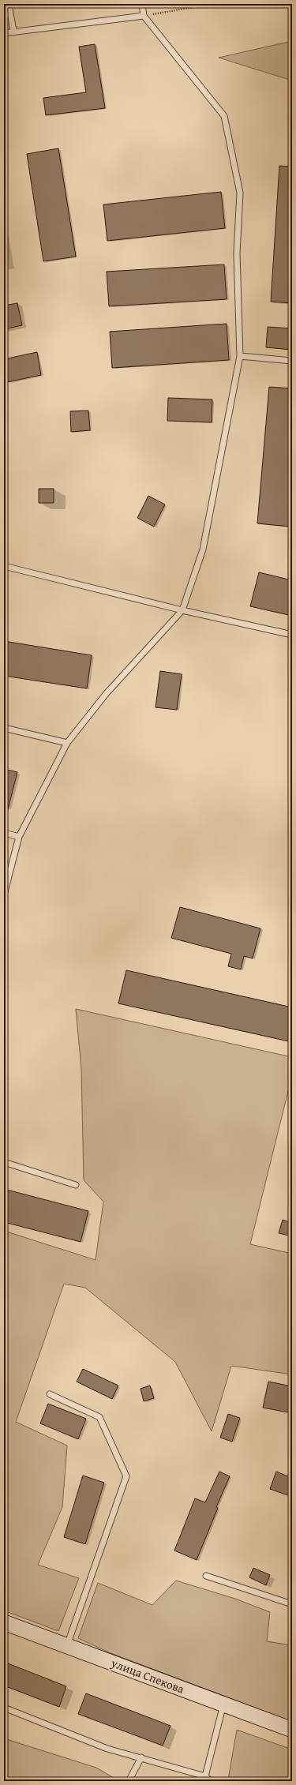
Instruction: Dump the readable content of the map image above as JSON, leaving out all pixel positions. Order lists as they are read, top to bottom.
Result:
{
  "streets": {
    "main road": ["улица Спекова"]
  }
}
